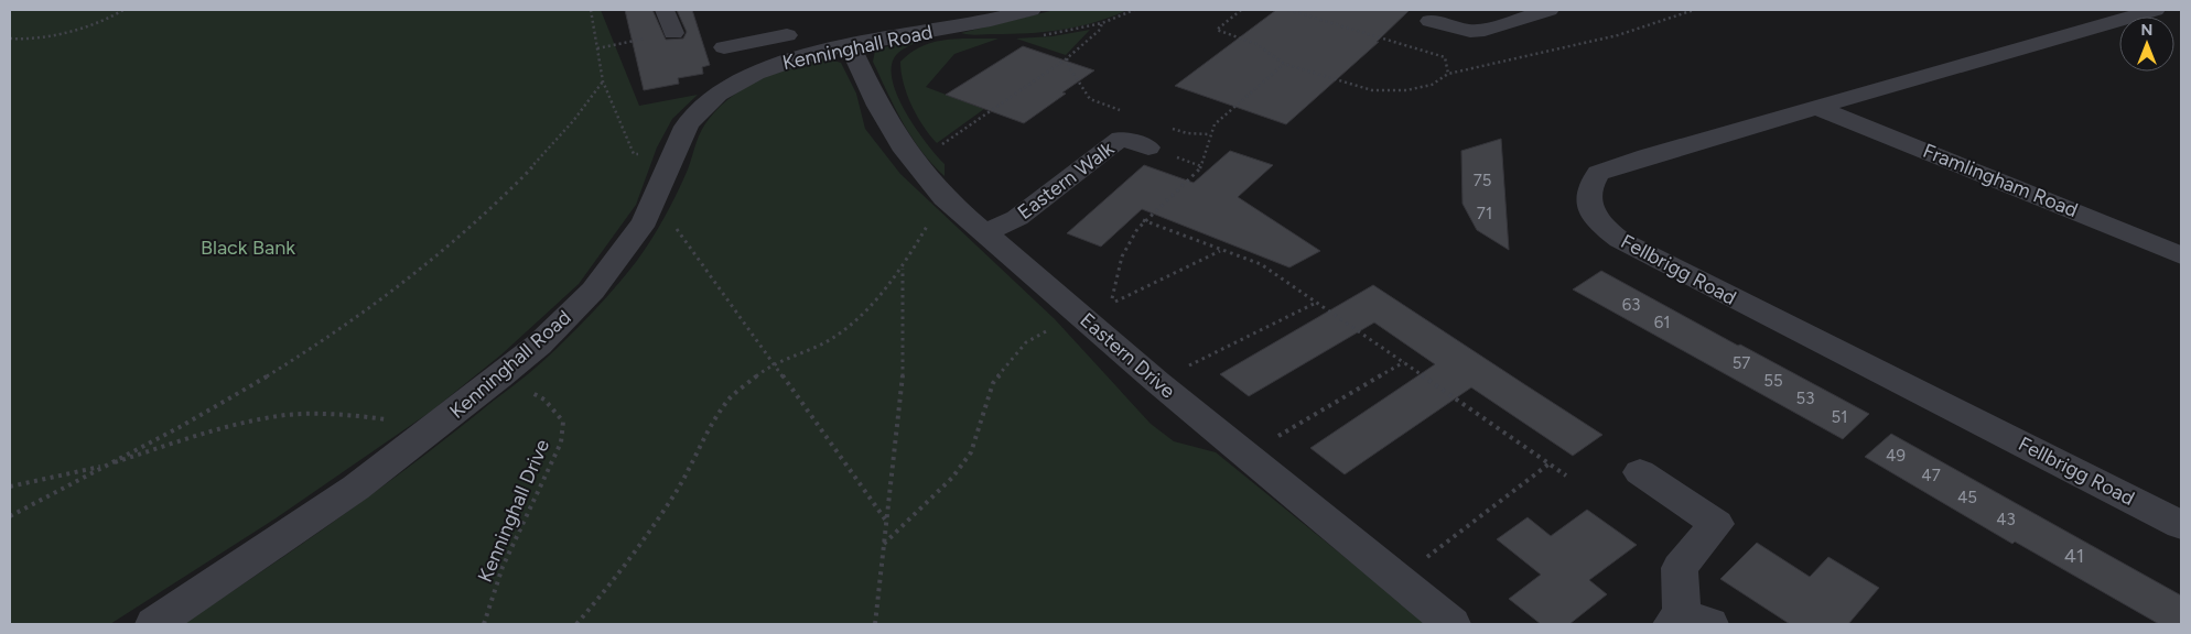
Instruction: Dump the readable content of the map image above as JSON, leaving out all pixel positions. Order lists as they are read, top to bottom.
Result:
{
  "streets": {
    "street": [
      "Kenninghall Road",
      "Eastern Walk",
      "Framlingham Road",
      "Fellbrigg Road",
      "Eastern Drive"
    ],
    "path": ["Kenninghall Drive"]
  },
  "crossings": [
    ["Kenninghall Road", "Eastern Drive"],
    ["Kenninghall Road", "Kenninghall Drive"],
    ["Eastern Walk", "Eastern Drive"],
    ["Framlingham Road", "Fellbrigg Road"]
  ],
  "parks": ["Black Bank"],
  "house_numbers": [
    "75",
    "71",
    "63",
    "61",
    "57",
    "55",
    "53",
    "51",
    "49",
    "47",
    "45",
    "43",
    "41"
  ],
  "north": "top"
}
